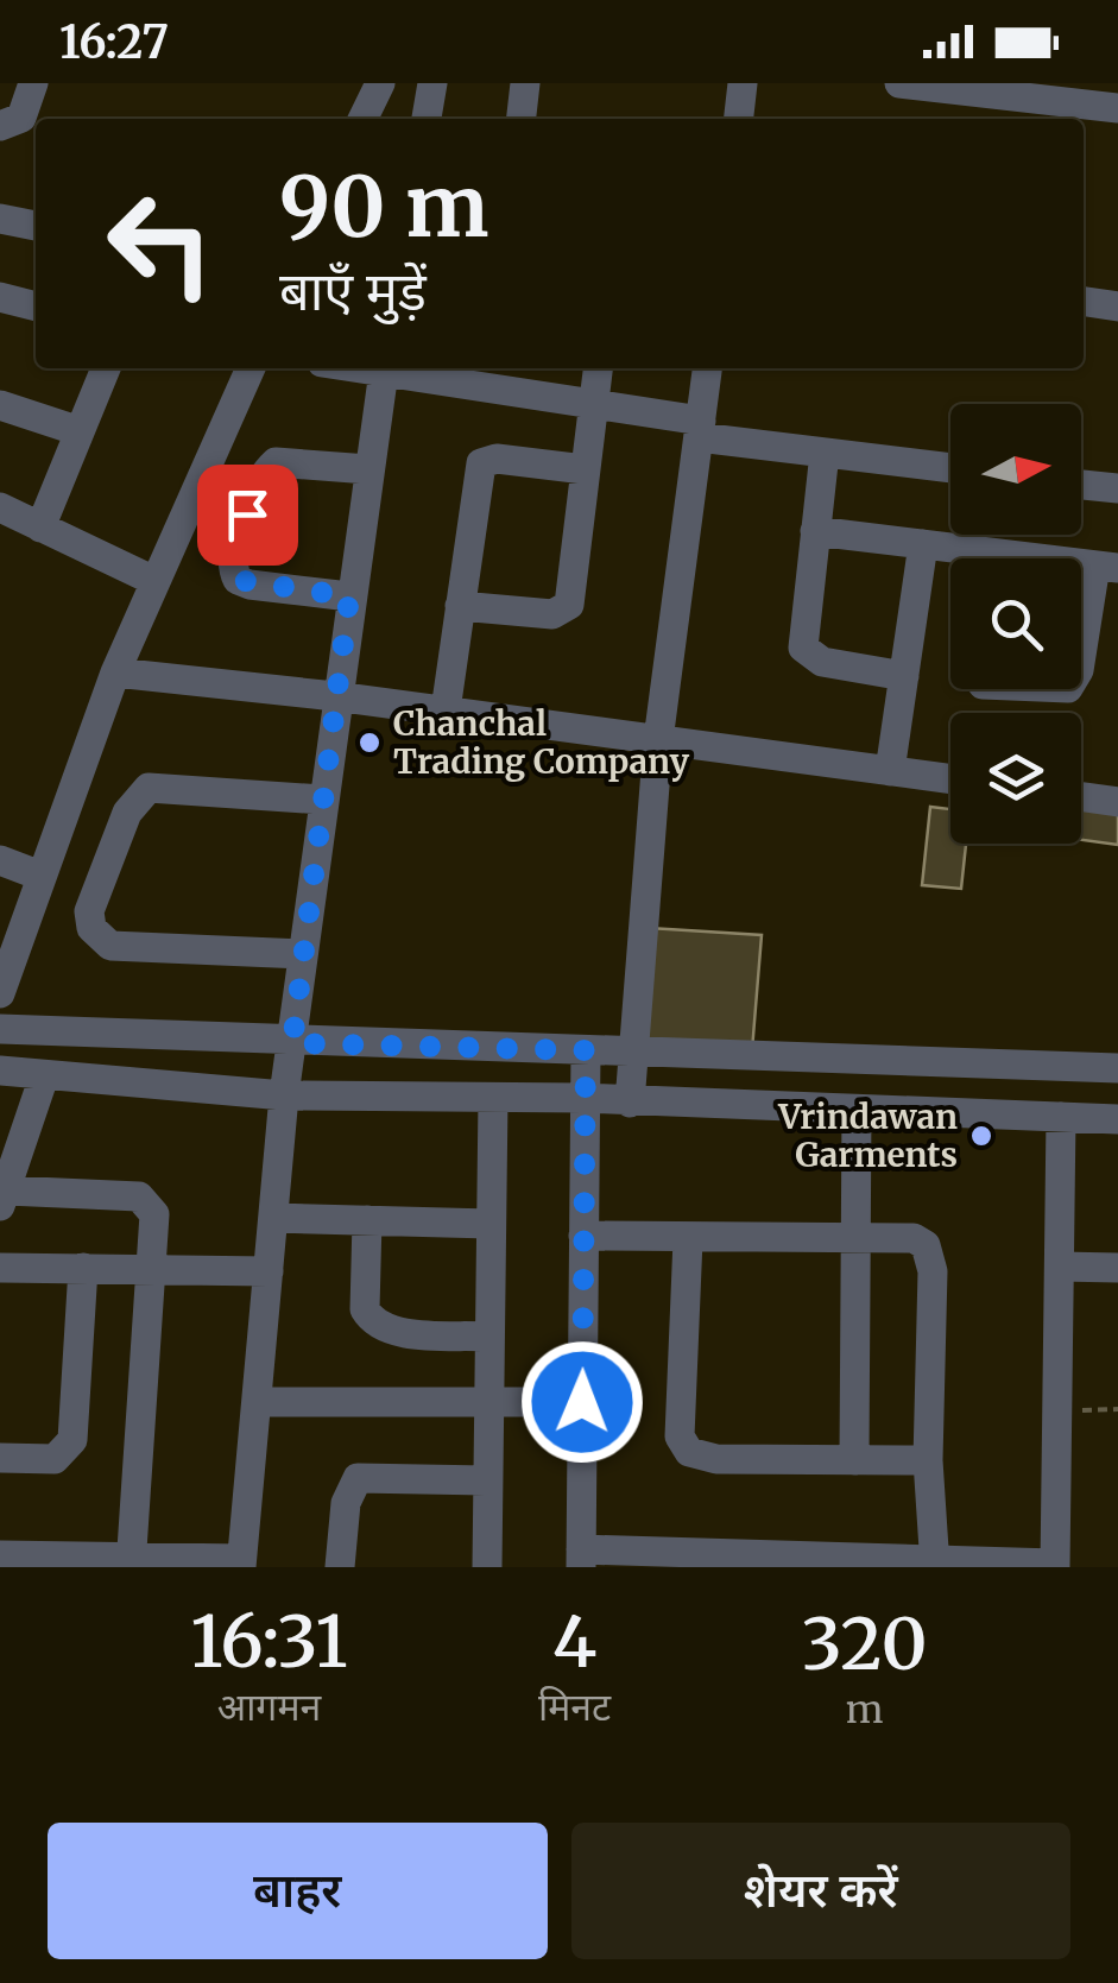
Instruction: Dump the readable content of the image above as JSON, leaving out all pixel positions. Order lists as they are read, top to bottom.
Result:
{
  "places": ["Chanchal Trading Company", "Vrindawan Garments"],
  "north": "right",
  "page": {
    "status": "16:27",
    "turn": ["90 m", "बाएँ मुड़ें"],
    "eta": [
      "16:31",
      "आगमन",
      "4",
      "मिनट",
      "320",
      "m"
    ],
    "buttons": ["बाहर", "शेयर करें"]
  }
}
